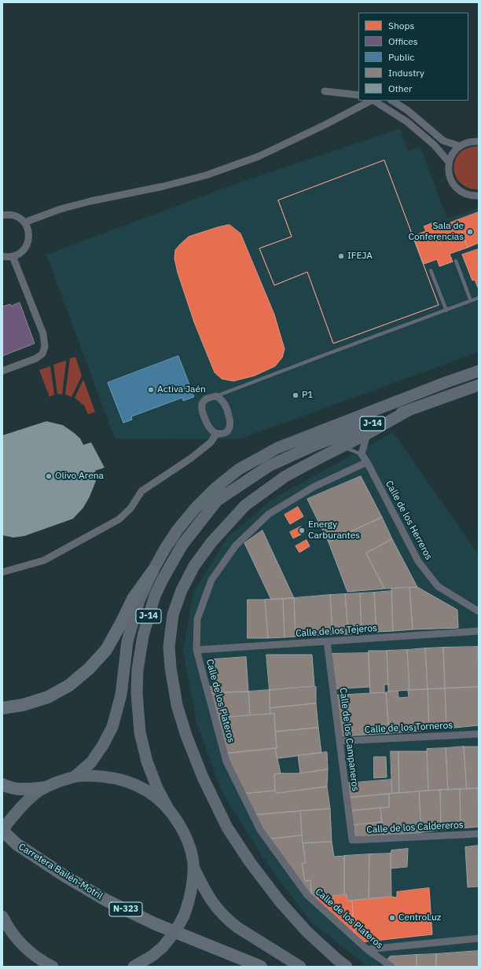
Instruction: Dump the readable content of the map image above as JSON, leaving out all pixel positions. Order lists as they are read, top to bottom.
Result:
{
  "streets": {
    "highway": ["Carretera Bailén-Motril", "N-323"],
    "main road": ["J-14"],
    "street": [
      "Calle de los Herreros",
      "Calle de los Tejeros",
      "Calle de los Plateros",
      "Calle de los Torneros",
      "Calle de los Campaneros",
      "Calle de los Caldereros"
    ]
  },
  "crossings": [
    ["Calle de los Herreros", "Calle de los Plateros"],
    ["Calle de los Tejeros", "Calle de los Plateros"],
    ["Calle de los Tejeros", "Calle de los Campaneros"],
    ["Calle de los Torneros", "Calle de los Campaneros"],
    ["Calle de los Campaneros", "Calle de los Caldereros"]
  ],
  "places": [
    "Sala de Conferencias",
    "IFEJA",
    "Activa Jaén",
    "P1",
    "Olivo Arena",
    "Energy Carburantes",
    "CentroLuz"
  ],
  "legend": [
    "Shops",
    "Offices",
    "Public",
    "Industry",
    "Other"
  ]
}
